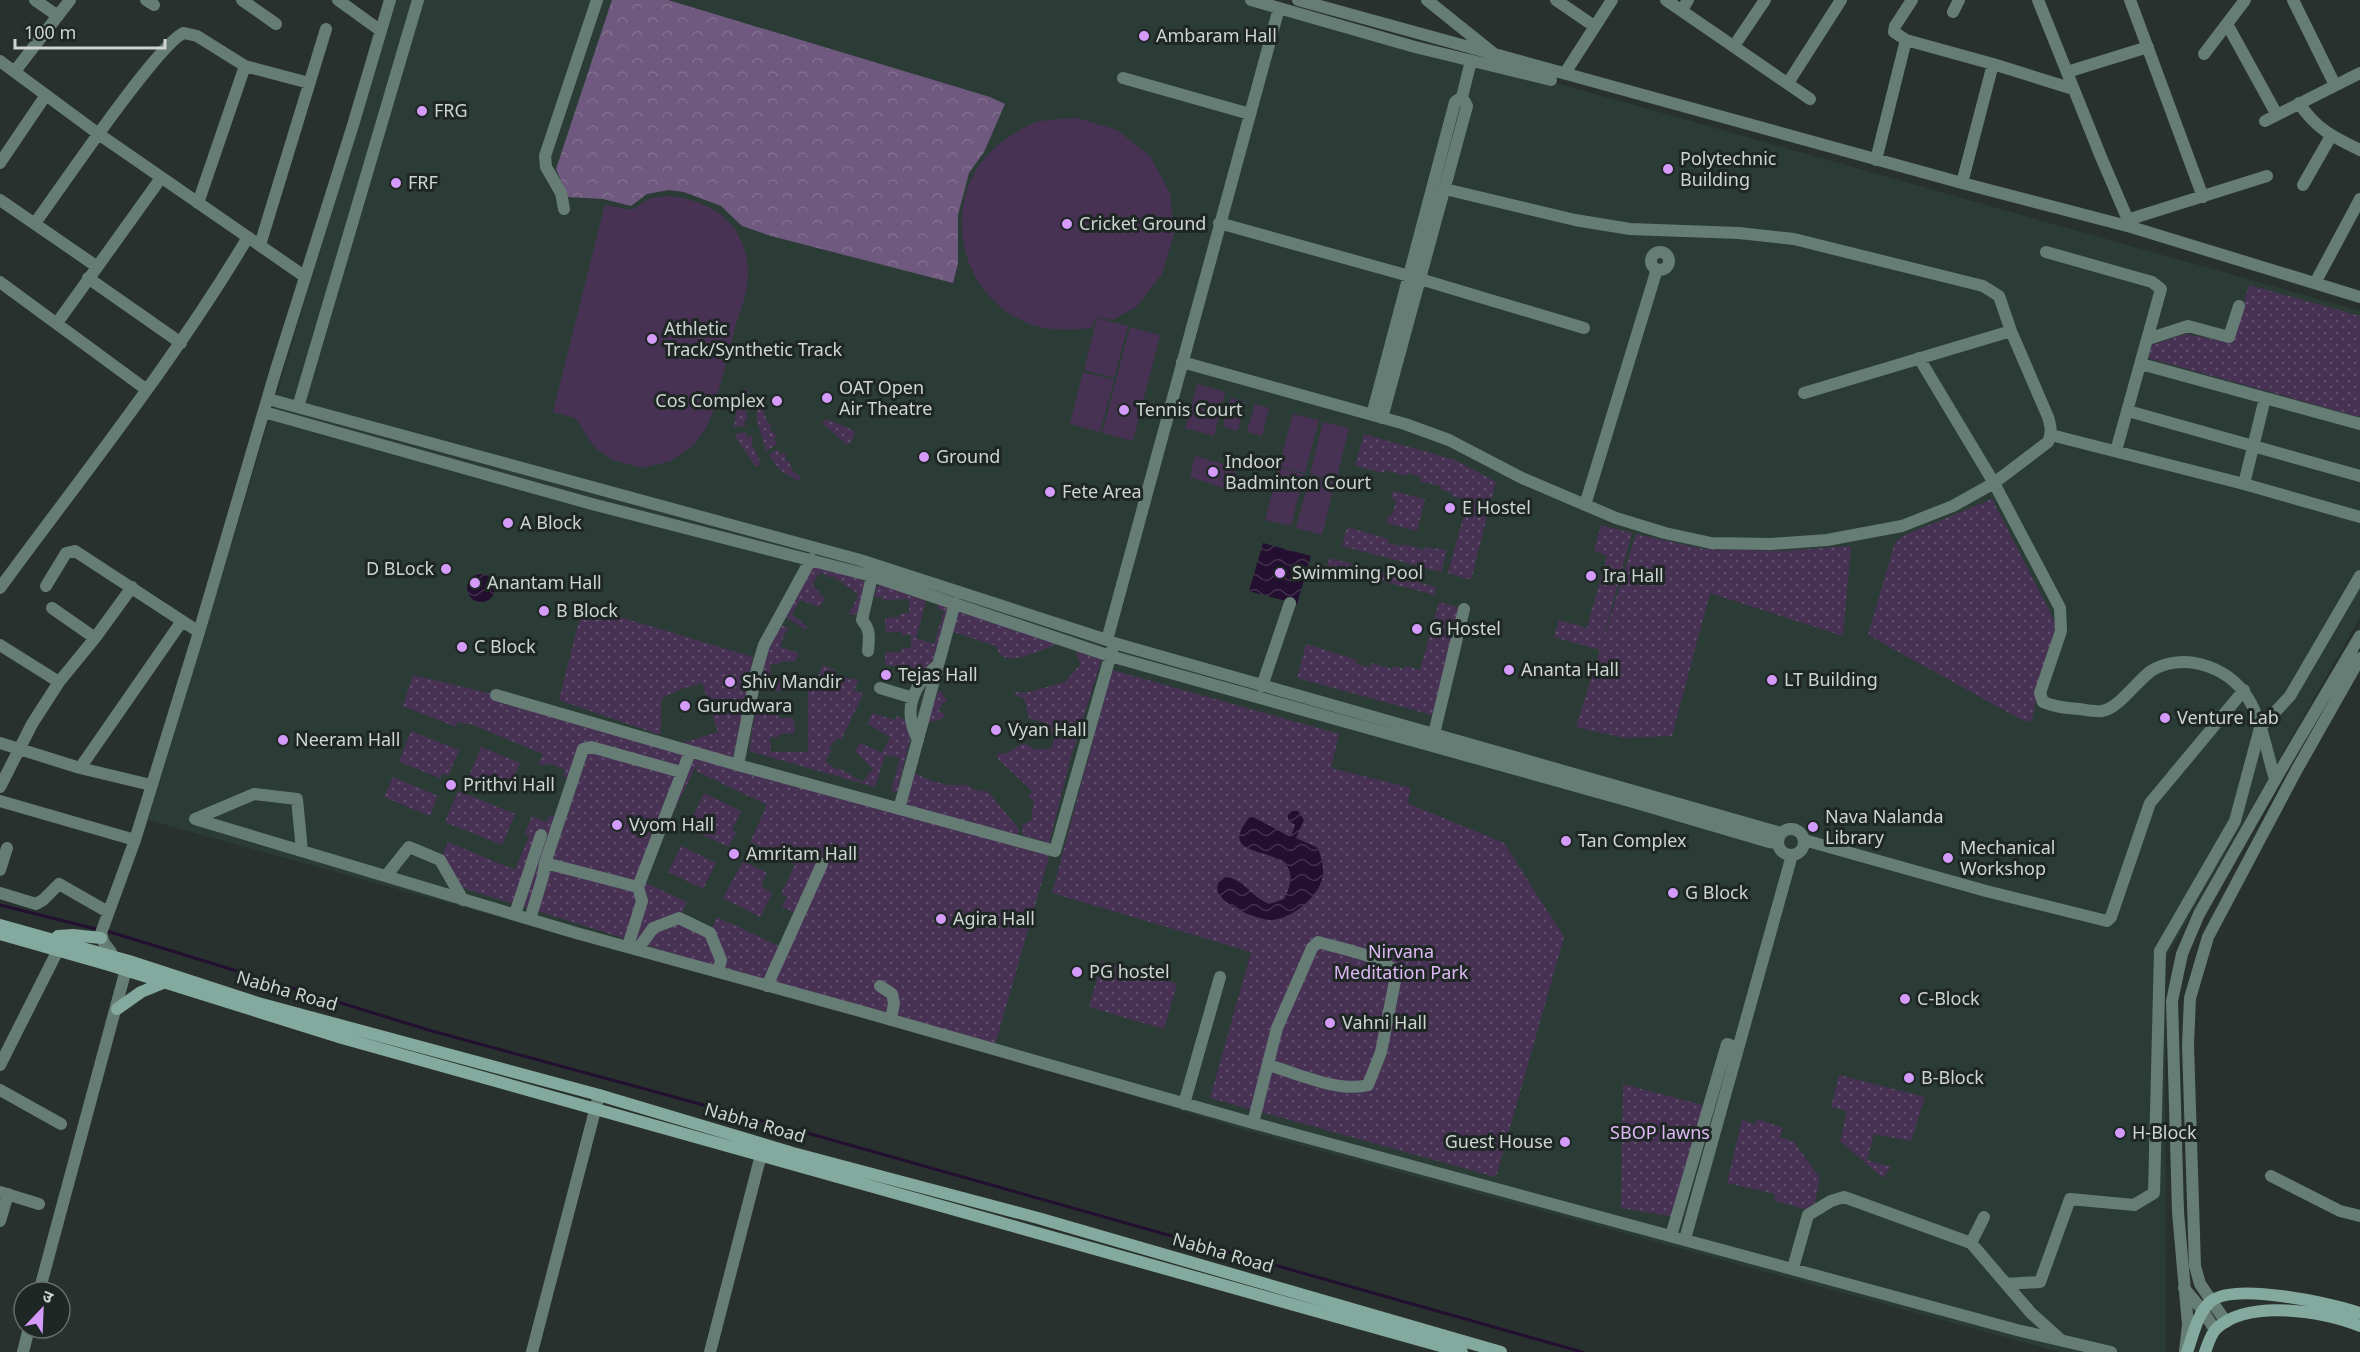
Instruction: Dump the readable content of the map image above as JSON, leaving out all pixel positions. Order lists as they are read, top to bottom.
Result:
{
  "streets": {
    "main road": ["Nabha Road"]
  },
  "parks": ["Nirvana Meditation Park", "SBOP lawns"],
  "places": [
    "Ambaram Hall",
    "FRG",
    "Polytechnic Building",
    "FRF",
    "Cricket Ground",
    "Athletic Track/Synthetic Track",
    "OAT Open Air Theatre",
    "Cos Complex",
    "Tennis Court",
    "Ground",
    "Indoor Badminton Court",
    "Fete Area",
    "E Hostel",
    "A Block",
    "D BLock",
    "Swimming Pool",
    "Ira Hall",
    "Anantam Hall",
    "B Block",
    "G Hostel",
    "C Block",
    "Ananta Hall",
    "Tejas Hall",
    "LT Building",
    "Shiv Mandir",
    "Gurudwara",
    "Venture Lab",
    "Vyan Hall",
    "Neeram Hall",
    "Prithvi Hall",
    "Vyom Hall",
    "Nava Nalanda Library",
    "Tan Complex",
    "Amritam Hall",
    "Mechanical Workshop",
    "G Block",
    "Agira Hall",
    "PG hostel",
    "C-Block",
    "Vahni Hall",
    "B-Block",
    "H-Block",
    "Guest House"
  ],
  "scale_bar": "100 m",
  "north": "top right"
}
